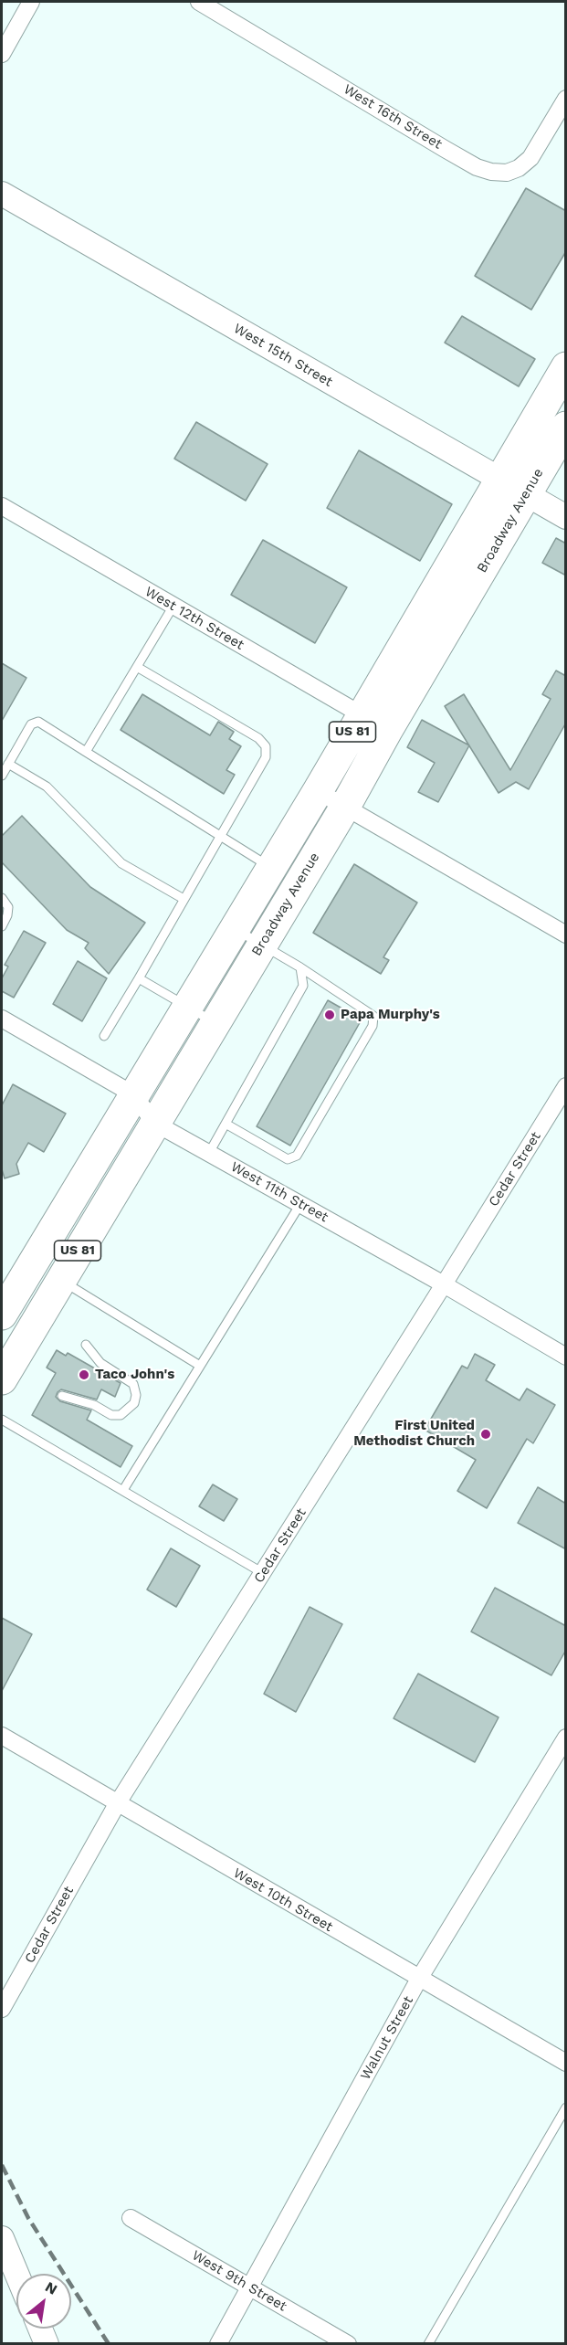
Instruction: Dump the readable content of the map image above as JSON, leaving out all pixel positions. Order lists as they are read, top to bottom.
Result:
{
  "streets": {
    "highway": ["Broadway Avenue", "US 81"],
    "street": [
      "West 16th Street",
      "West 15th Street",
      "West 12th Street",
      "Cedar Street",
      "West 11th Street",
      "West 10th Street",
      "Walnut Street",
      "West 9th Street"
    ]
  },
  "crossings": [
    ["West 15th Street", "Broadway Avenue"],
    ["Broadway Avenue", "West 12th Street"],
    ["Broadway Avenue", "West 11th Street"],
    ["Cedar Street", "West 11th Street"],
    ["Cedar Street", "West 10th Street"],
    ["West 10th Street", "Walnut Street"],
    ["Walnut Street", "West 9th Street"]
  ],
  "places": ["Papa Murphy's", "Taco John's", "First United Methodist Church"],
  "north": "top right"
}
